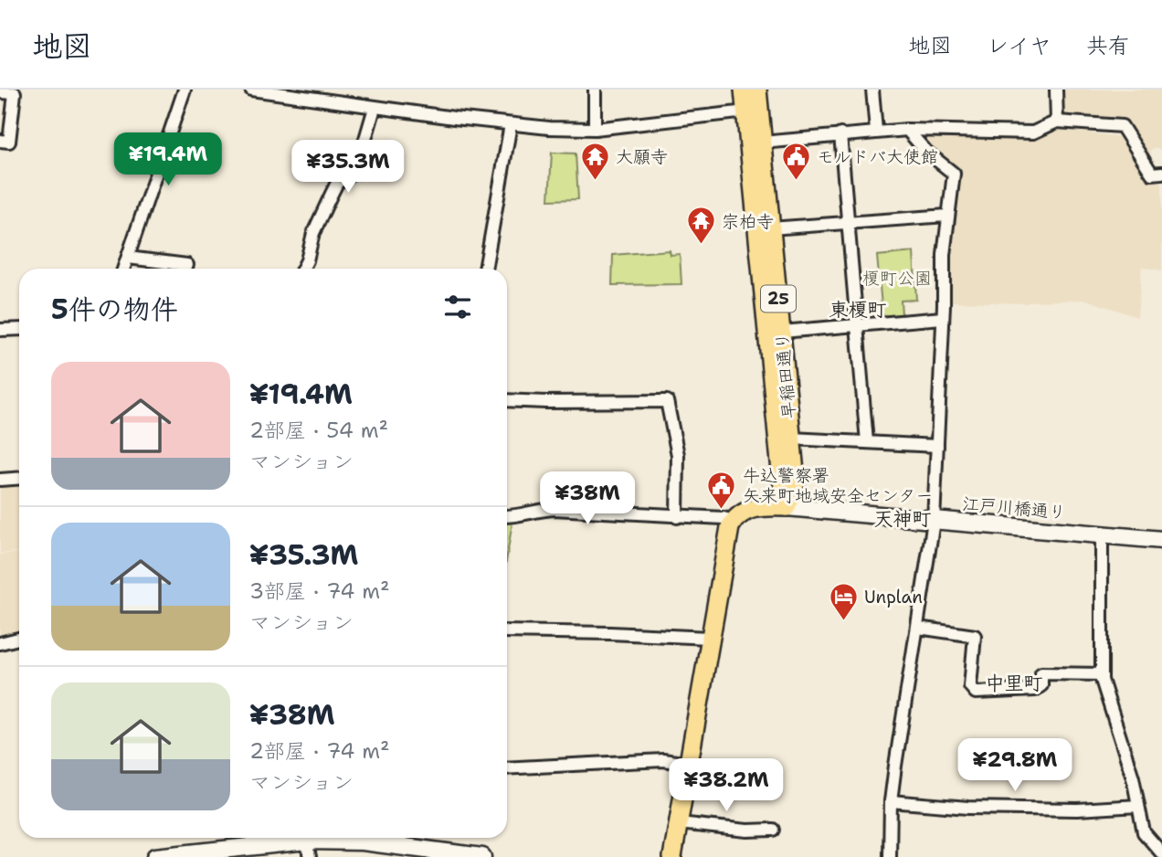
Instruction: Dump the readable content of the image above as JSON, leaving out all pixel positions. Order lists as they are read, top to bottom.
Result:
{
  "streets": {
    "main road": ["25", "早稲田通り"],
    "street": ["江戸川橋通り"]
  },
  "crossings": [
    ["早稲田通り", "江戸川橋通り"]
  ],
  "districts": ["東榎町", "天神町", "中里町"],
  "parks": ["榎町公園"],
  "places": {
    "temple": ["大願寺", "宗柏寺"],
    "public building": ["モルドバ大使館", "牛込警察署 矢来町地域安全センター"],
    "hotel": ["Unplan"]
  },
  "page": {
    "header": "地図",
    "nav": ["地図", "レイヤ", "共有"],
    "price": [
      "¥19.4M",
      "¥35.3M",
      "¥38M",
      "¥29.8M",
      "¥38.2M"
    ],
    "heading": "5件の物件",
    "list": [
      {
        "name": "¥19.4M",
        "note": "2部屋 · 54 m² · マンション"
      },
      {
        "name": "¥35.3M",
        "note": "3部屋 · 74 m² · マンション"
      },
      {
        "name": "¥38M",
        "note": "2部屋 · 74 m² · マンション"
      }
    ]
  }
}
